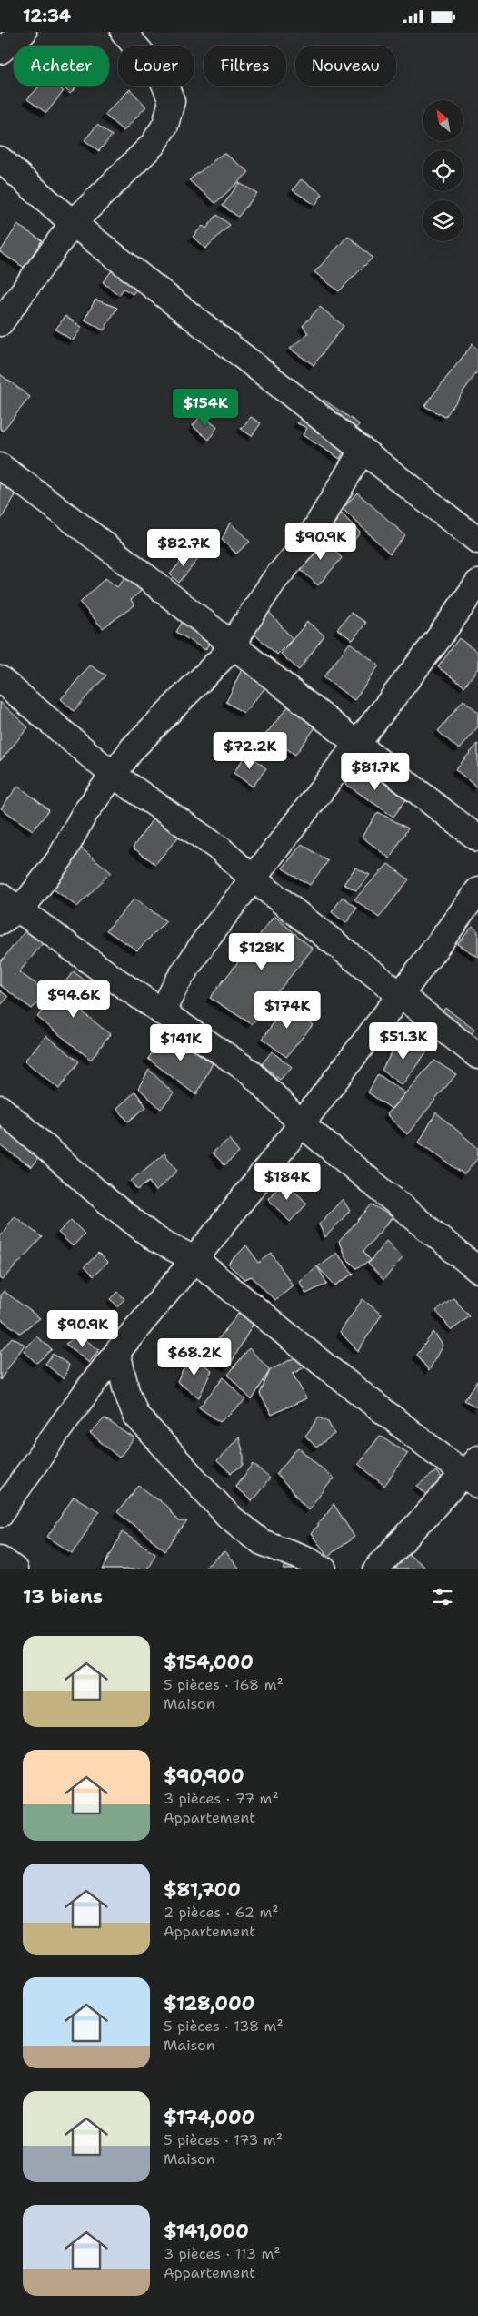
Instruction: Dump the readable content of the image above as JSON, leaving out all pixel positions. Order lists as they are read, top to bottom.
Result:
{
  "north": "top left",
  "page": {
    "status": "12:34",
    "chip": [
      "Acheter",
      "Louer",
      "Filtres",
      "Nouveau"
    ],
    "price": [
      "$154K",
      "$90.9K",
      "$82.7K",
      "$72.2K",
      "$81.7K",
      "$128K",
      "$94.6K",
      "$174K",
      "$51.3K",
      "$141K",
      "$184K",
      "$90.9K",
      "$68.2K"
    ],
    "heading": "13 biens",
    "list": [
      {
        "name": "$154,000",
        "note": "5 pièces · 168 m² · Maison"
      },
      {
        "name": "$90,900",
        "note": "3 pièces · 77 m² · Appartement"
      },
      {
        "name": "$81,700",
        "note": "2 pièces · 62 m² · Appartement"
      },
      {
        "name": "$128,000",
        "note": "5 pièces · 138 m² · Maison"
      },
      {
        "name": "$174,000",
        "note": "5 pièces · 173 m² · Maison"
      },
      {
        "name": "$141,000",
        "note": "3 pièces · 113 m² · Appartement"
      }
    ]
  }
}
